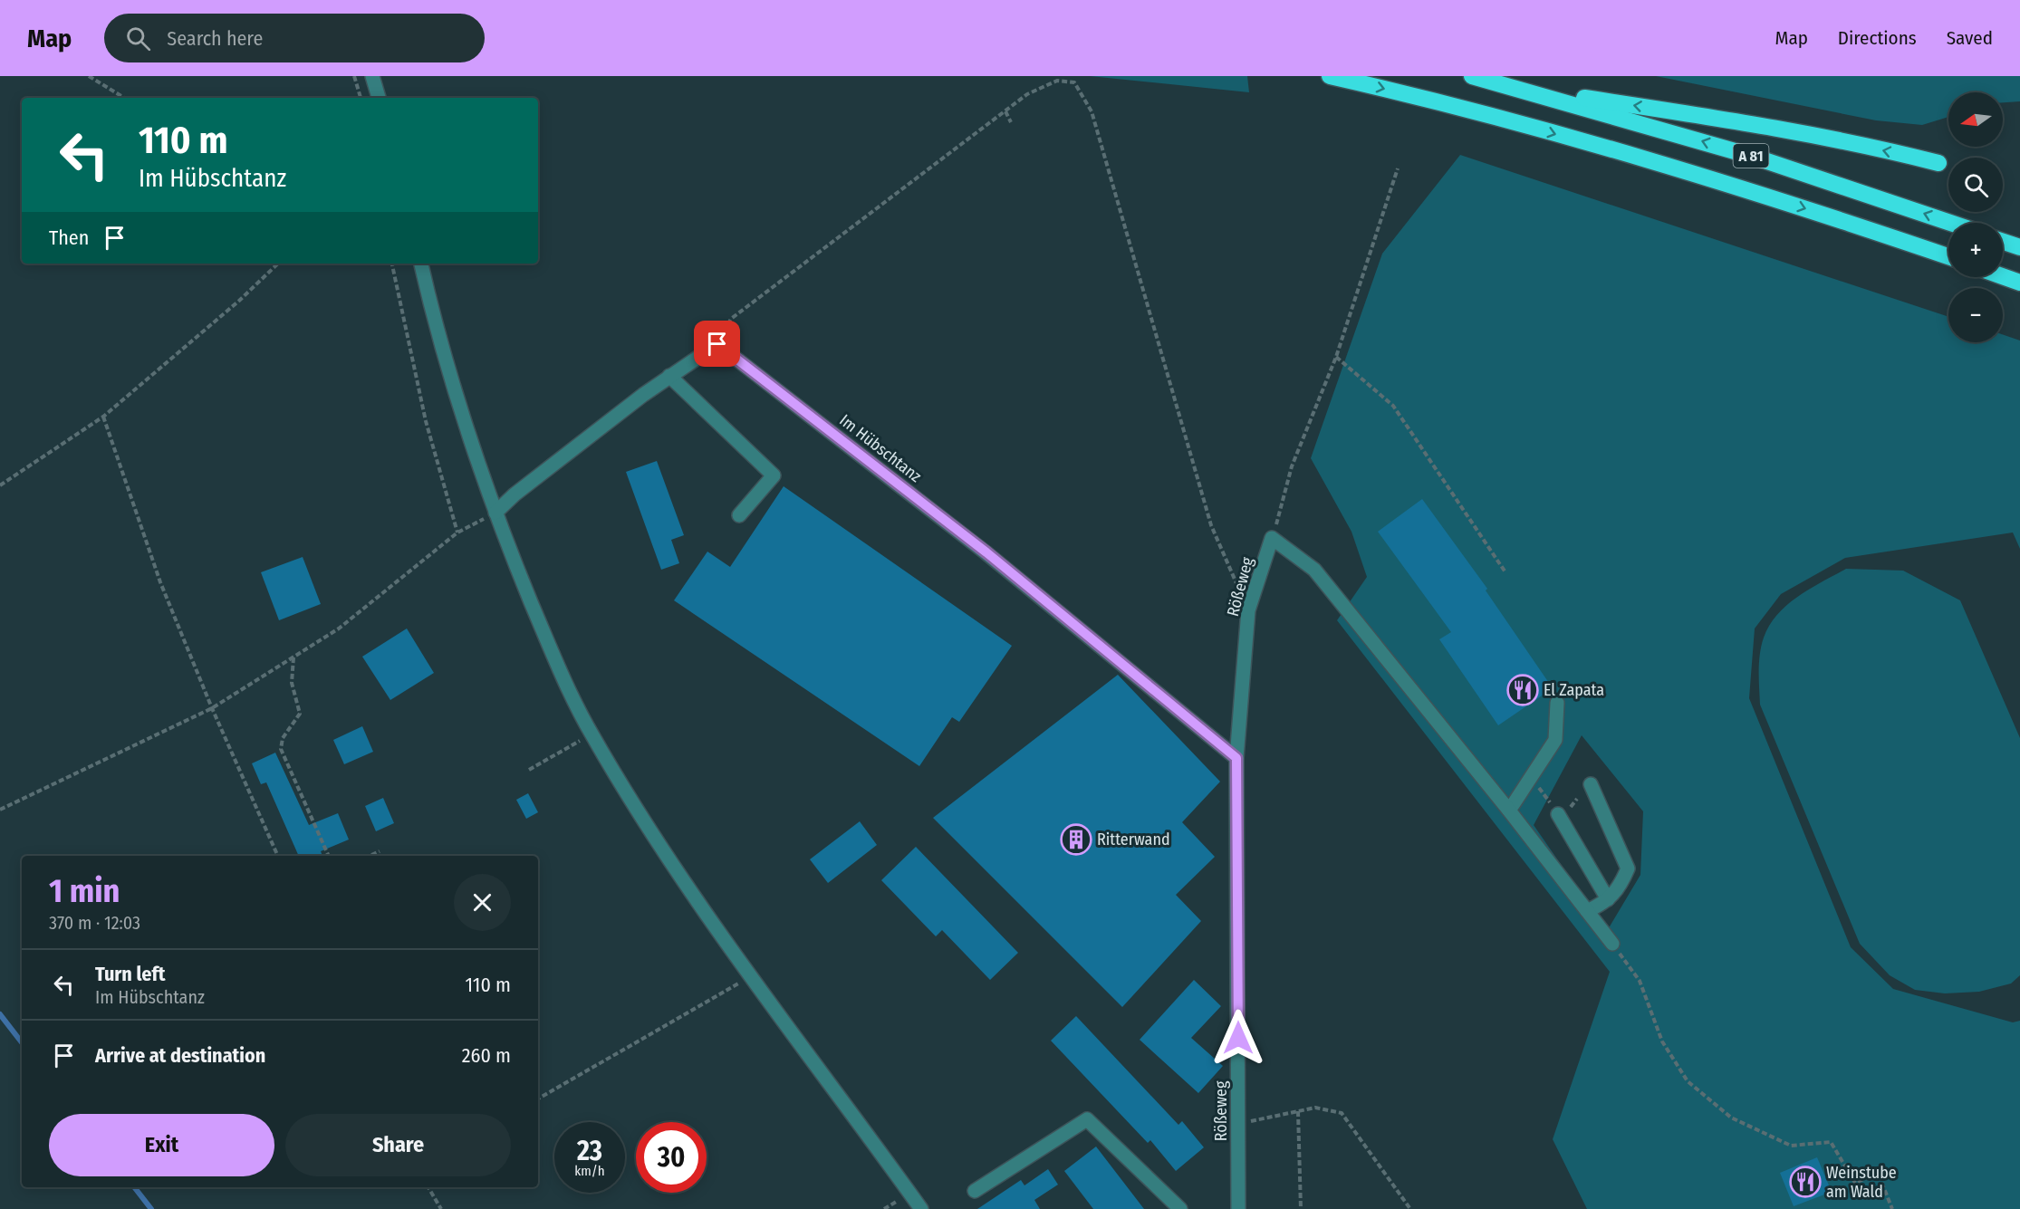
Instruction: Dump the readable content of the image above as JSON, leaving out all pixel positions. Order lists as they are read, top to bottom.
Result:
{
  "streets": {
    "highway": ["A 81"],
    "street": ["Im Hübschtanz", "Rößeweg"]
  },
  "crossings": [
    ["Im Hübschtanz", "Rößeweg"]
  ],
  "places": {
    "restaurant": ["El Zapata", "Weinstube am Wald"],
    "building": ["Ritterwand"]
  },
  "north": "left",
  "page": {
    "header": "Map",
    "search": "Search here",
    "nav": ["Map", "Directions", "Saved"],
    "map_buttons": ["+", "−"],
    "turn": ["110 m", "Im Hübschtanz"],
    "then": "Then",
    "heading": ["1 min", "370 m · 12:03"],
    "list": [
      {
        "name": "Turn left",
        "note": "Im Hübschtanz",
        "value": "110 m"
      },
      {
        "name": "Arrive at destination",
        "value": "260 m"
      }
    ],
    "buttons": ["Exit", "Share"],
    "speed": "23 km/h",
    "limit": "30"
  }
}
